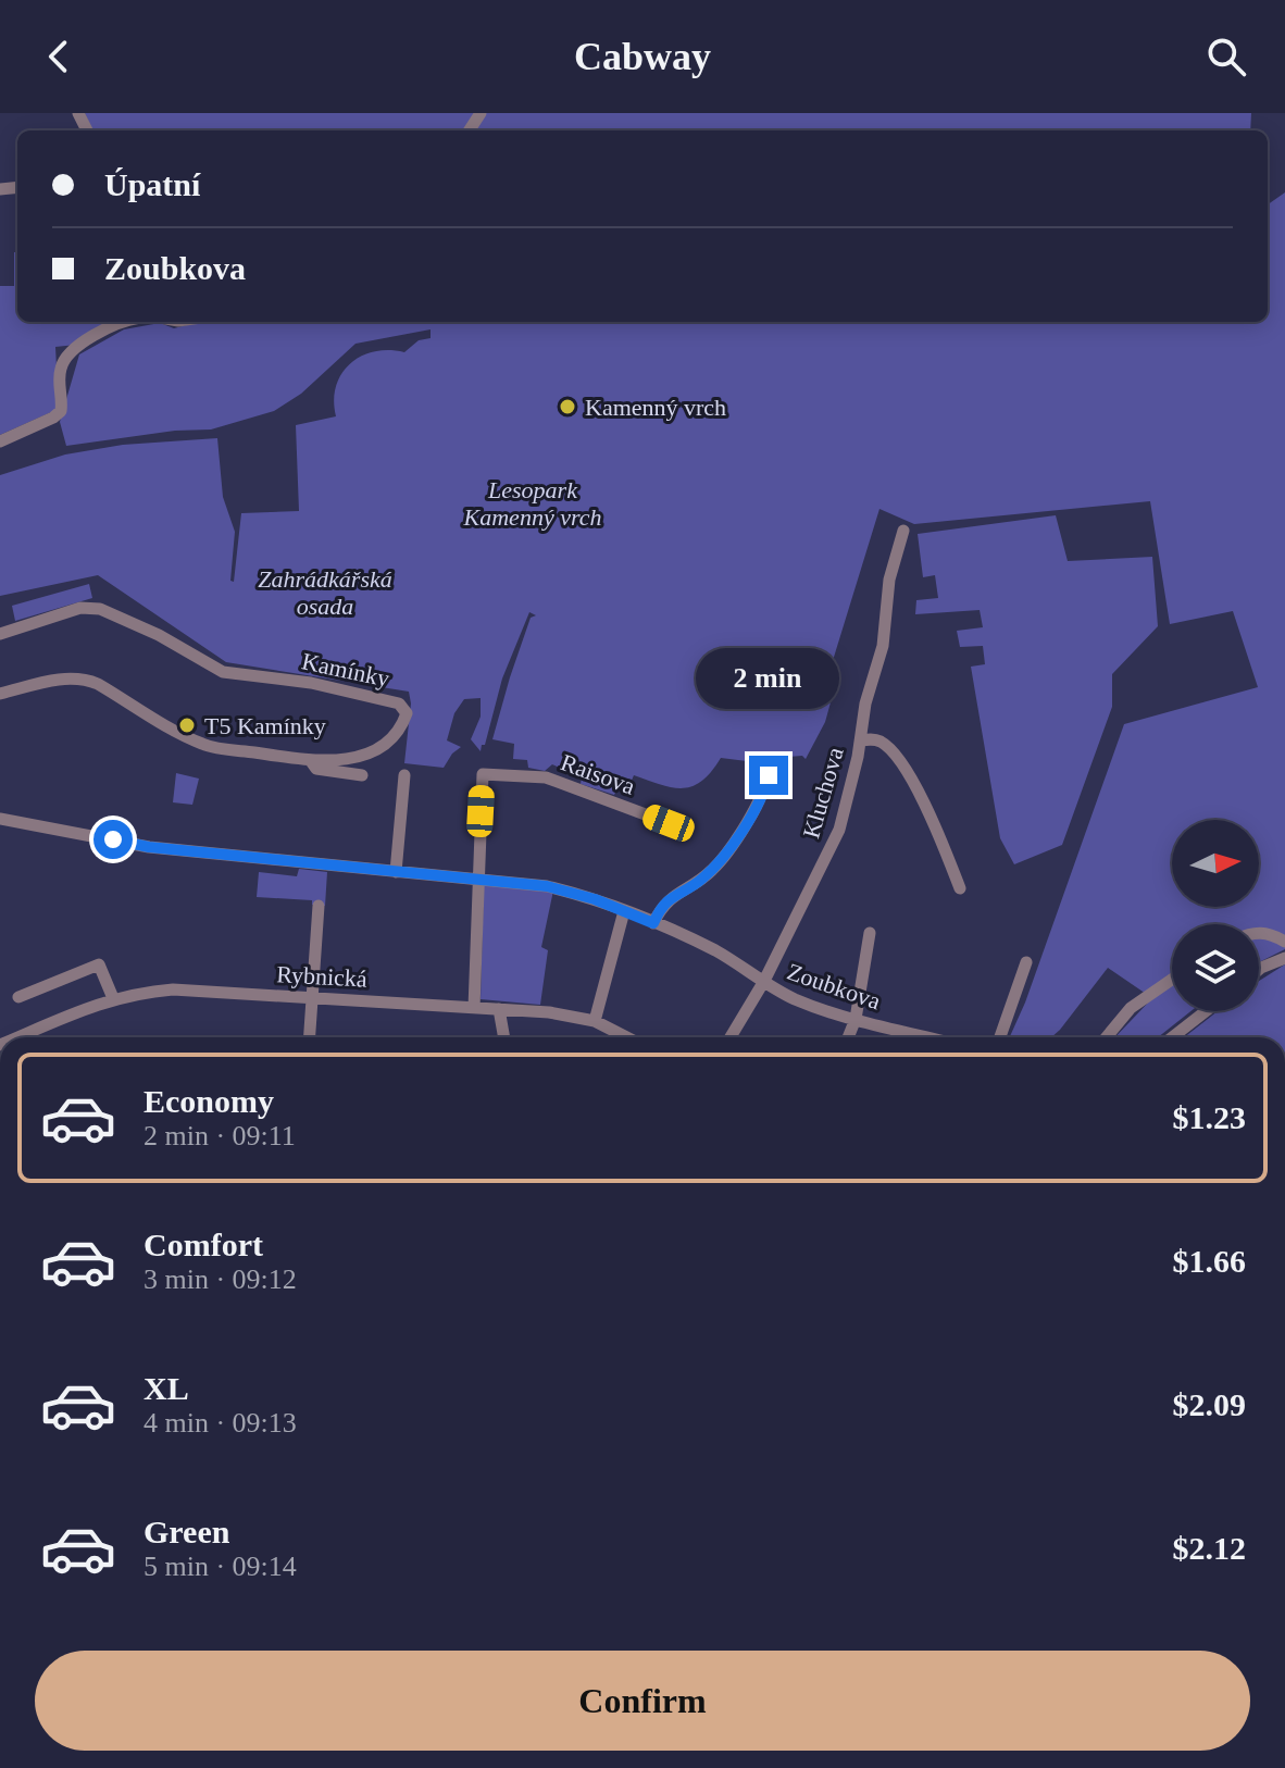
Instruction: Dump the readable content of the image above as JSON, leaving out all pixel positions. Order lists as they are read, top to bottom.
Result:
{
  "streets": {
    "street": [
      "Kamínky",
      "Raisova",
      "Kluchova",
      "Rybnická",
      "Zoubkova"
    ]
  },
  "crossings": [
    ["Raisova", "Rybnická"],
    ["Raisova", "Zoubkova"],
    ["Kluchova", "Zoubkova"]
  ],
  "parks": ["Lesopark Kamenný vrch", "Zahrádkářská osada"],
  "places": ["Kamenný vrch", "T5 Kamínky"],
  "north": "right",
  "page": {
    "header": "Cabway",
    "banner": ["Úpatní", "Zoubkova"],
    "bubble": "2 min",
    "list": [
      {
        "name": "Economy",
        "note": "2 min · 09:11",
        "value": "$1.23"
      },
      {
        "name": "Comfort",
        "note": "3 min · 09:12",
        "value": "$1.66"
      },
      {
        "name": "XL",
        "note": "4 min · 09:13",
        "value": "$2.09"
      },
      {
        "name": "Green",
        "note": "5 min · 09:14",
        "value": "$2.12"
      }
    ],
    "buttons": "Confirm"
  }
}
